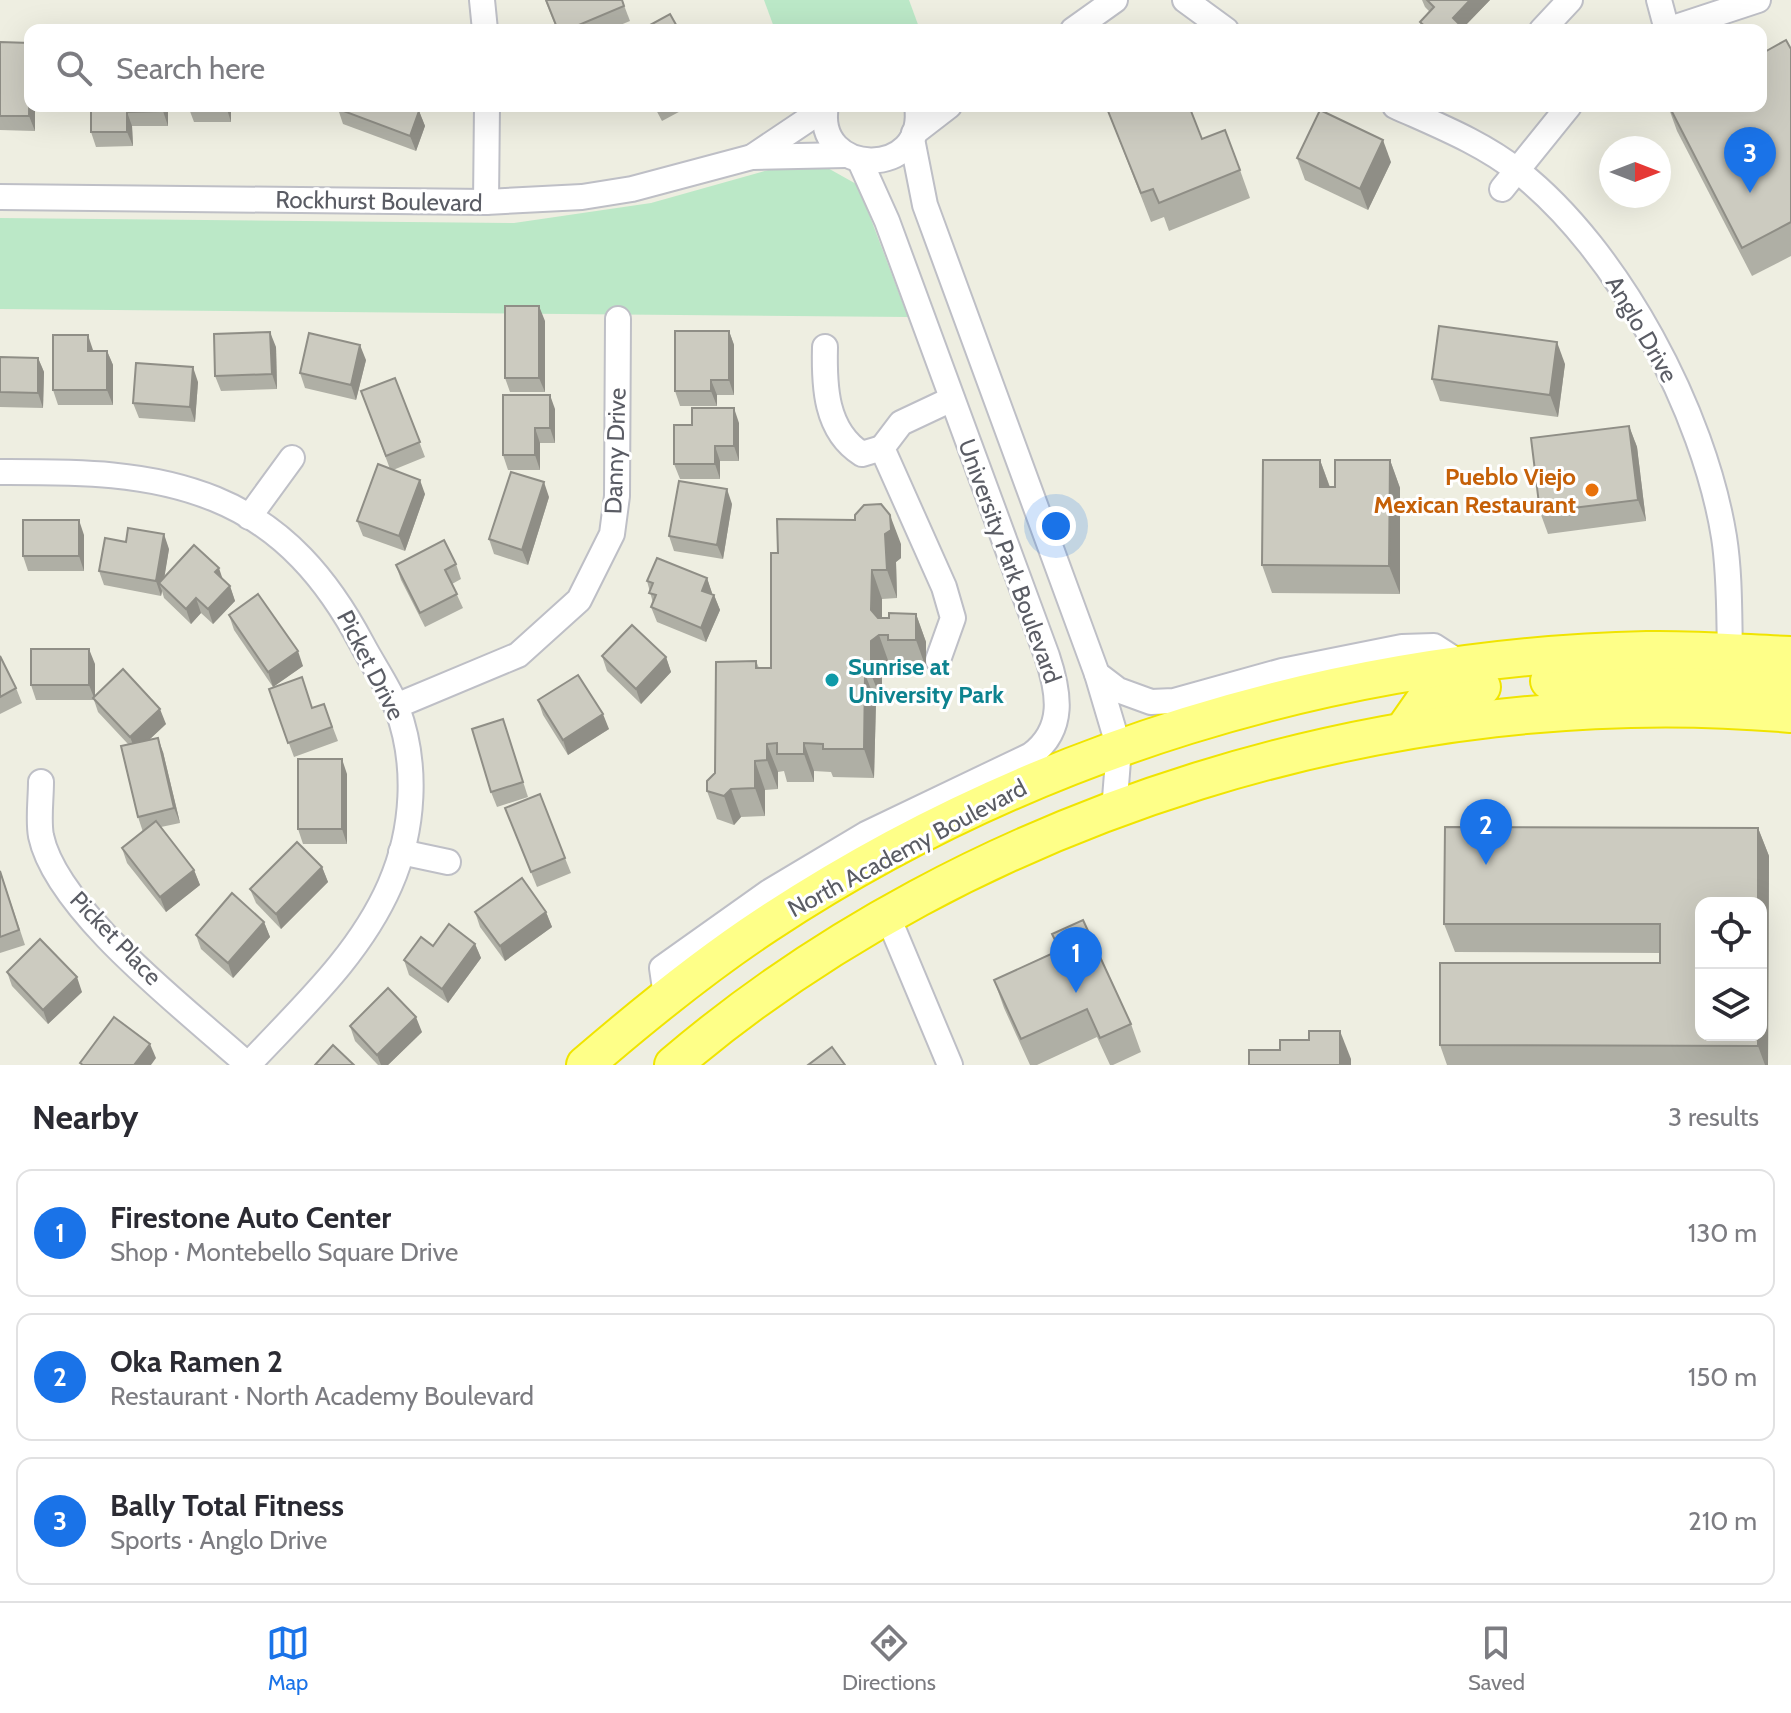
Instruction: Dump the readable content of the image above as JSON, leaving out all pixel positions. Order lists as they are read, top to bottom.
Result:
{
  "streets": {
    "highway": ["North Academy Boulevard"],
    "street": [
      "Rockhurst Boulevard",
      "Anglo Drive",
      "Danny Drive",
      "University Park Boulevard",
      "Picket Drive",
      "Picket Place"
    ]
  },
  "crossings": [
    ["Rockhurst Boulevard", "University Park Boulevard"],
    ["Anglo Drive", "North Academy Boulevard"],
    ["Danny Drive", "Picket Drive"],
    ["University Park Boulevard", "North Academy Boulevard"],
    ["Picket Drive", "Picket Place"]
  ],
  "places": ["Pueblo Viejo Mexican Restaurant", "Sunrise at University Park"],
  "north": "right",
  "page": {
    "search": "Search here",
    "pins": ["3", "2", "1"],
    "heading": ["Nearby", "3 results"],
    "list": [
      {
        "mark": "1",
        "name": "Firestone Auto Center",
        "note": "Shop · Montebello Square Drive",
        "value": "130 m"
      },
      {
        "mark": "2",
        "name": "Oka Ramen 2",
        "note": "Restaurant · North Academy Boulevard",
        "value": "150 m"
      },
      {
        "mark": "3",
        "name": "Bally Total Fitness",
        "note": "Sports · Anglo Drive",
        "value": "210 m"
      }
    ],
    "nav": ["Map", "Directions", "Saved"]
  }
}
